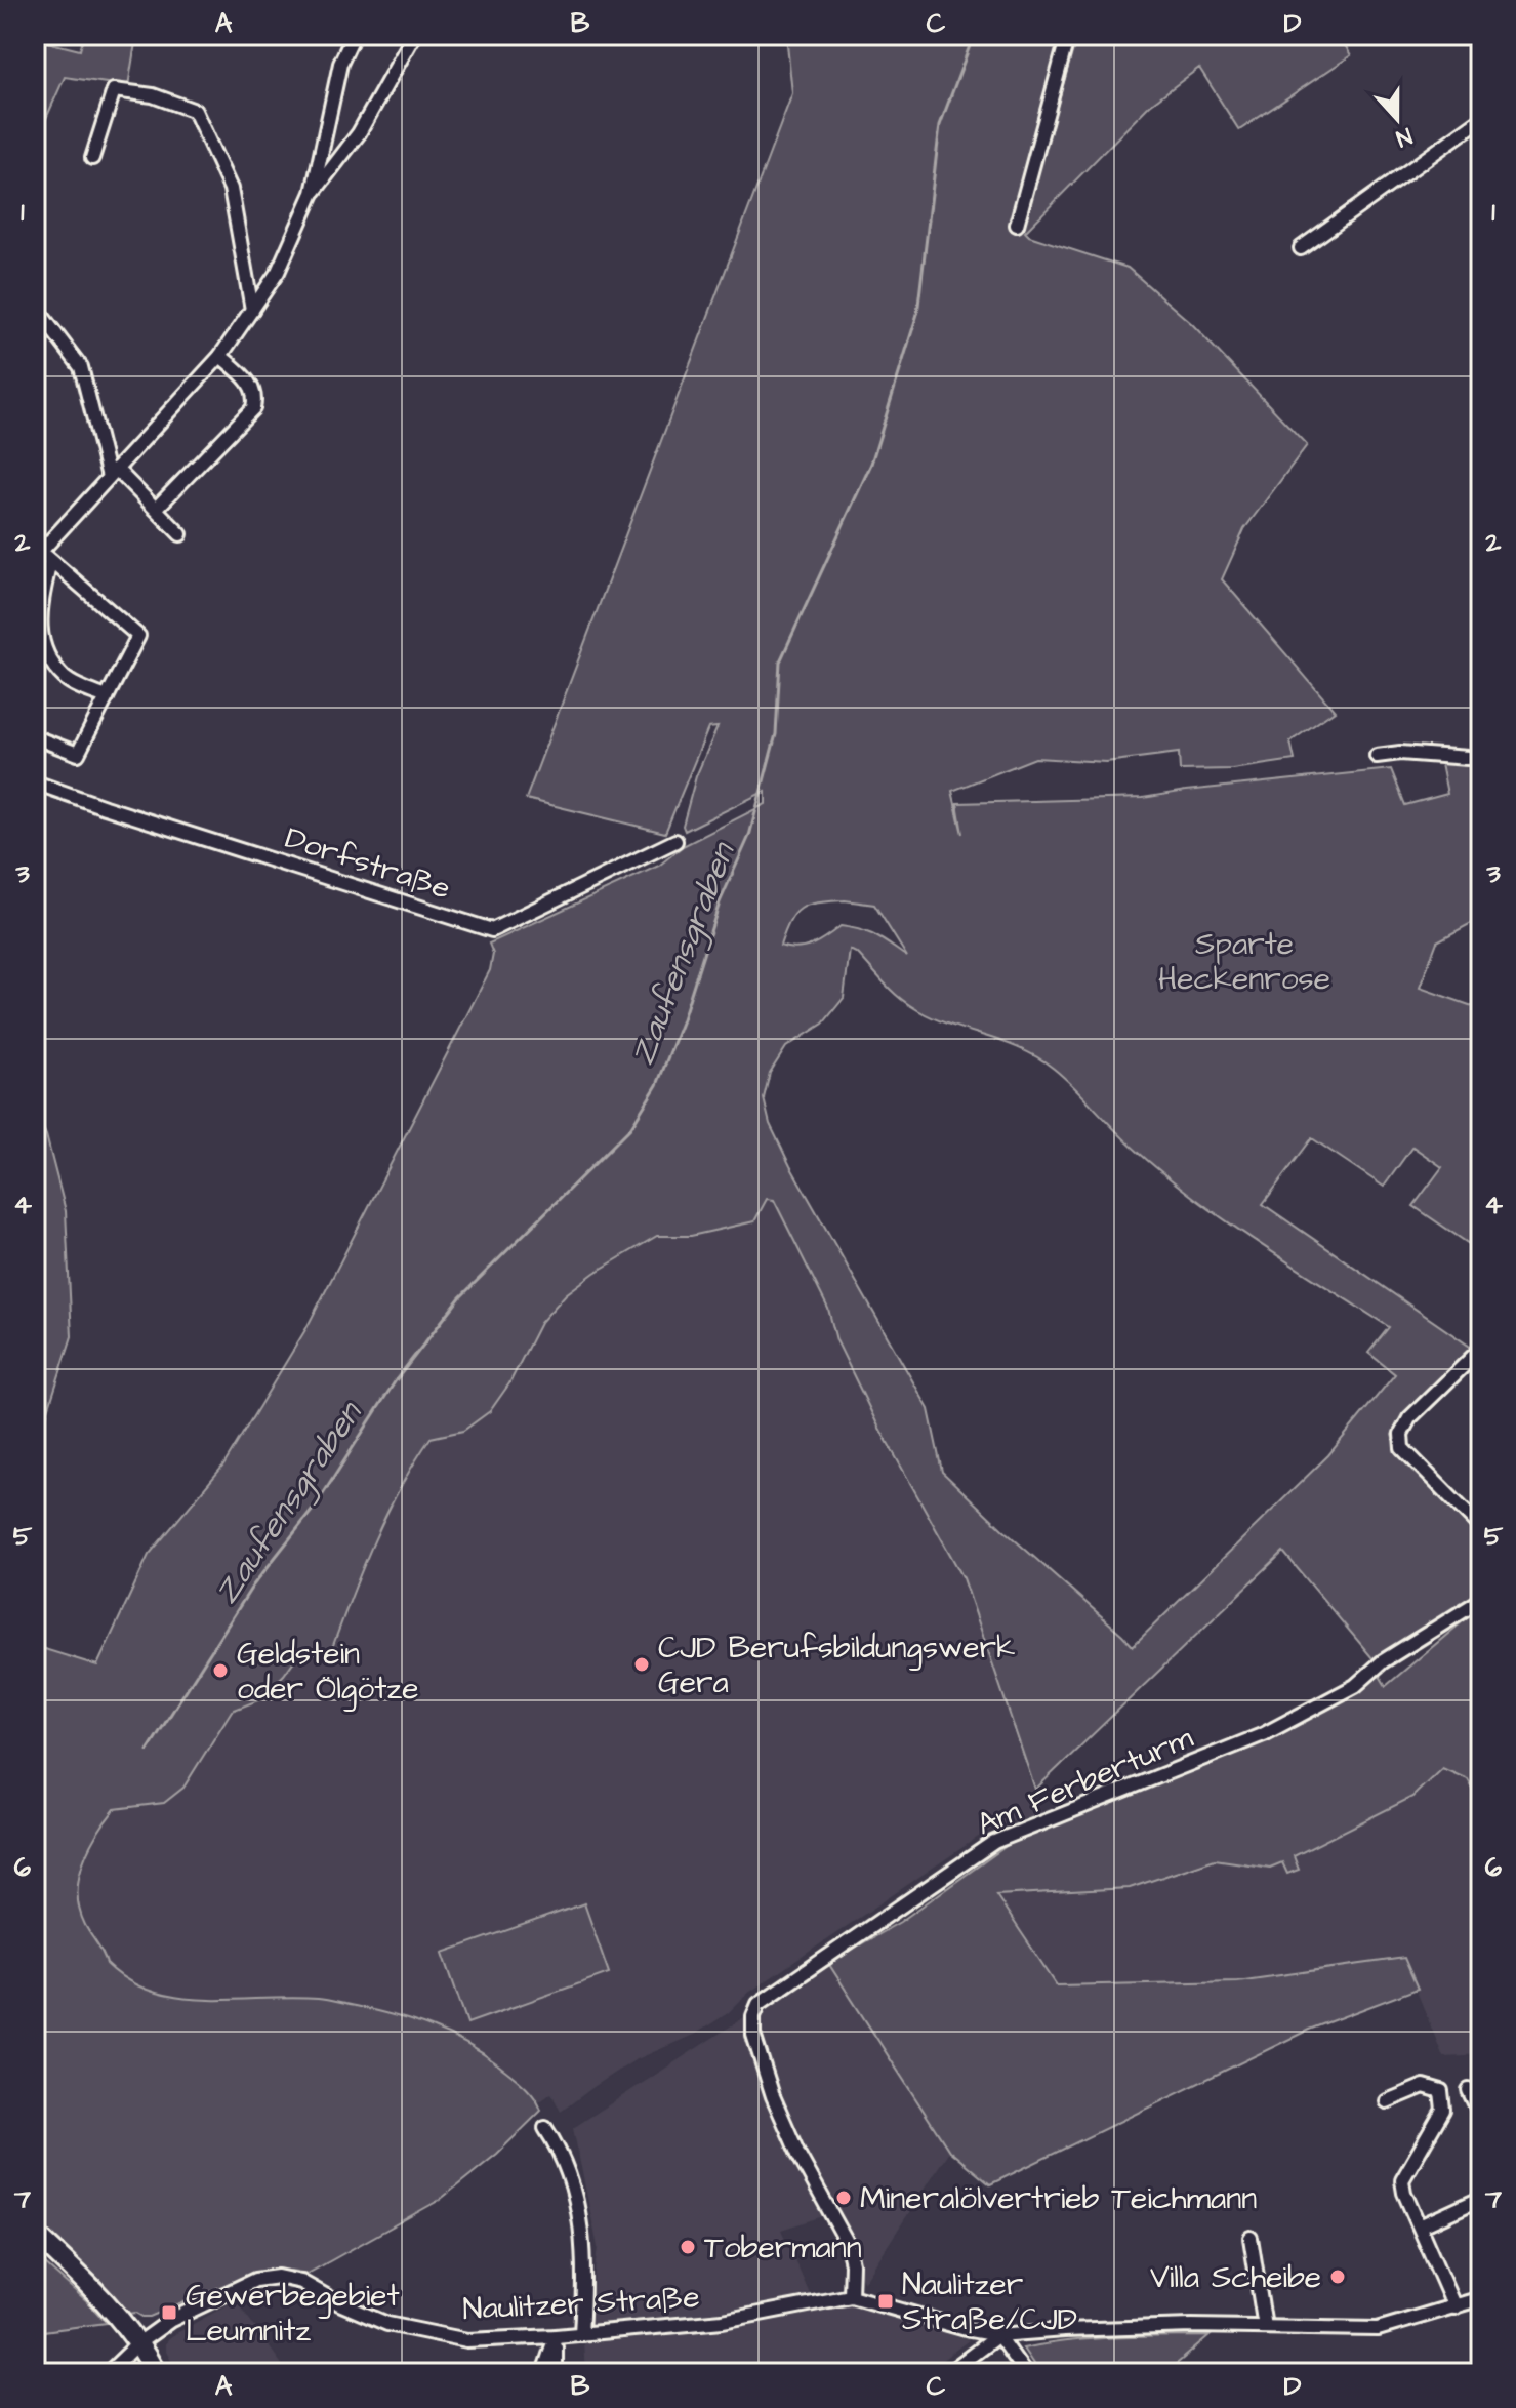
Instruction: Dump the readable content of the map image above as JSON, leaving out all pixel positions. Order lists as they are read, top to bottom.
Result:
{
  "streets": {
    "street": ["Dorfstraße", "Am Ferberturm", "Naulitzer Straße"]
  },
  "crossings": [
    ["Am Ferberturm", "Naulitzer Straße"]
  ],
  "water": ["Zaufensgraben"],
  "parks": ["Sparte Heckenrose"],
  "places": {
    "other": [
      "CJD Berufsbildungswerk Gera",
      "Geldstein oder Ölgötze",
      "Mineralölvertrieb Teichmann",
      "Tobermann",
      "Villa Scheibe"
    ],
    "transit": ["Naulitzer Straße/CJD", "Gewerbegebiet Leumnitz"]
  },
  "north": "bottom",
  "grid": {
    "columns": [
      "A",
      "B",
      "C",
      "D"
    ],
    "rows": [
      "1",
      "2",
      "3",
      "4",
      "5",
      "6",
      "7"
    ]
  }
}
